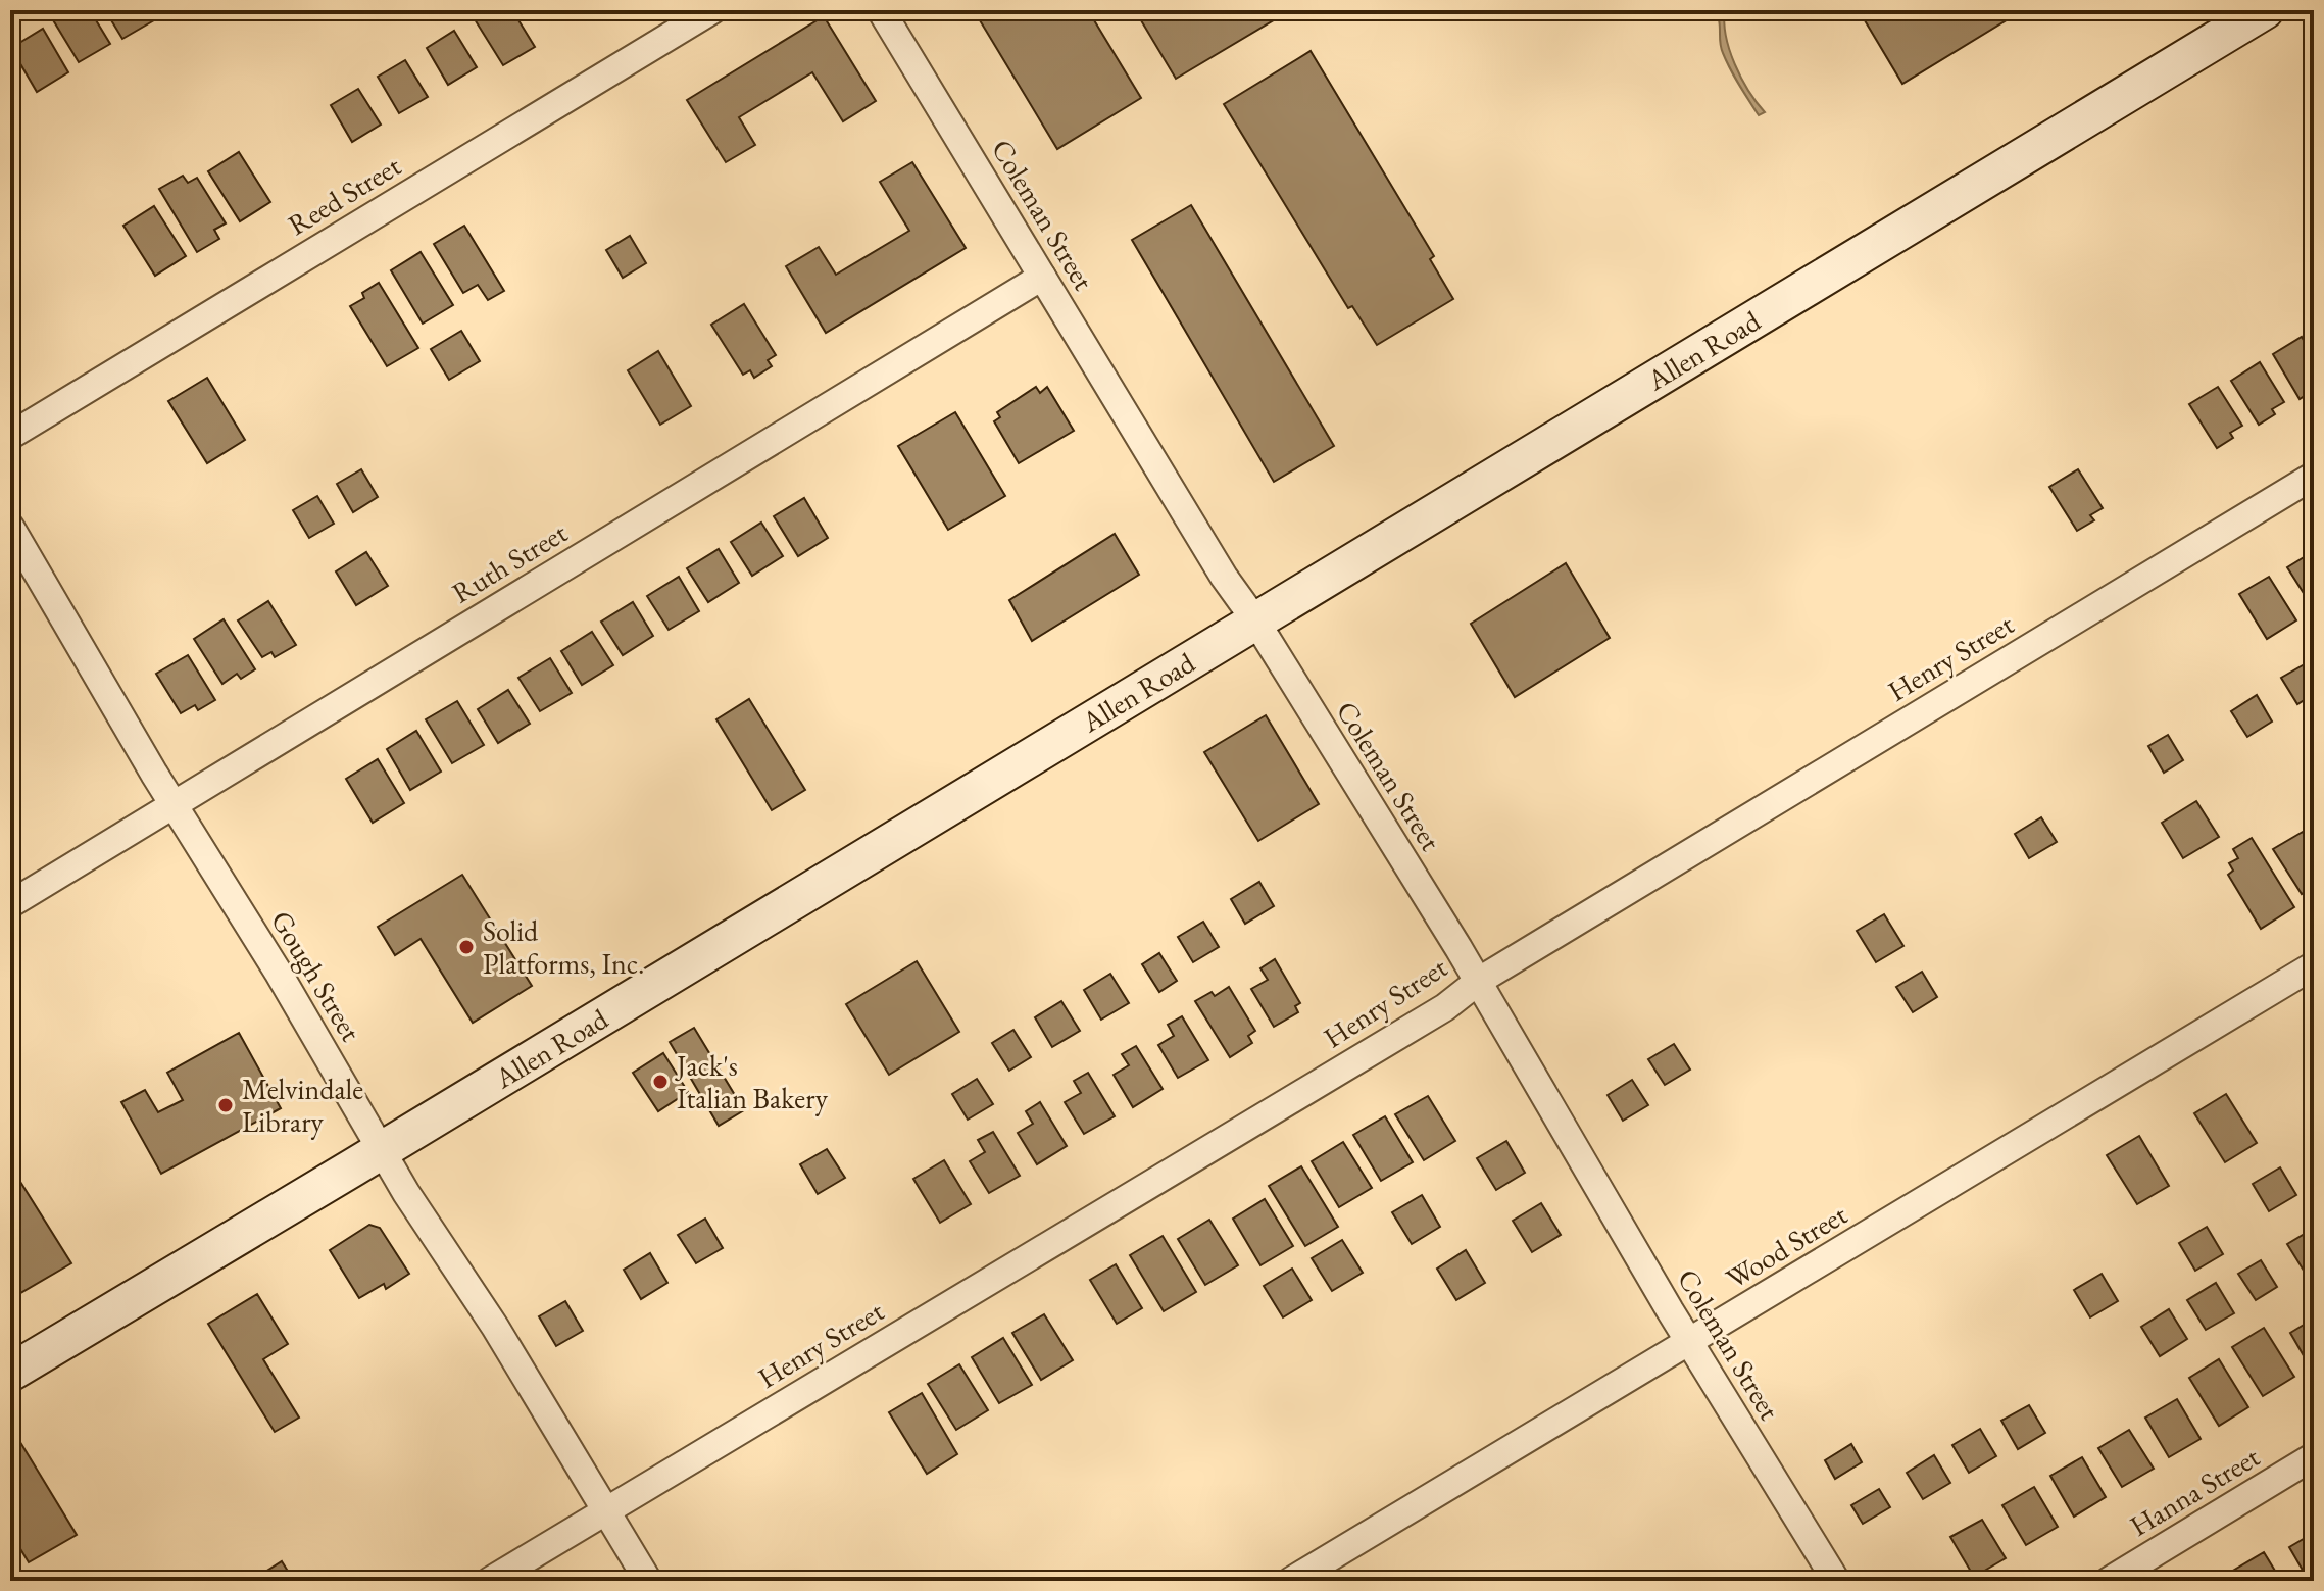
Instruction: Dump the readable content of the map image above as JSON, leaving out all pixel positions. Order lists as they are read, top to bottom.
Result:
{
  "streets": {
    "main road": ["Allen Road"],
    "street": [
      "Reed Street",
      "Coleman Street",
      "Ruth Street",
      "Henry Street",
      "Gough Street",
      "Wood Street",
      "Hanna Street"
    ]
  },
  "crossings": [
    ["Coleman Street", "Allen Road"],
    ["Coleman Street", "Ruth Street"],
    ["Coleman Street", "Henry Street"],
    ["Coleman Street", "Wood Street"],
    ["Allen Road", "Gough Street"],
    ["Ruth Street", "Gough Street"],
    ["Henry Street", "Gough Street"]
  ],
  "places": ["Solid Platforms, Inc.", "Jack's Italian Bakery", "Melvindale Library"]
}
